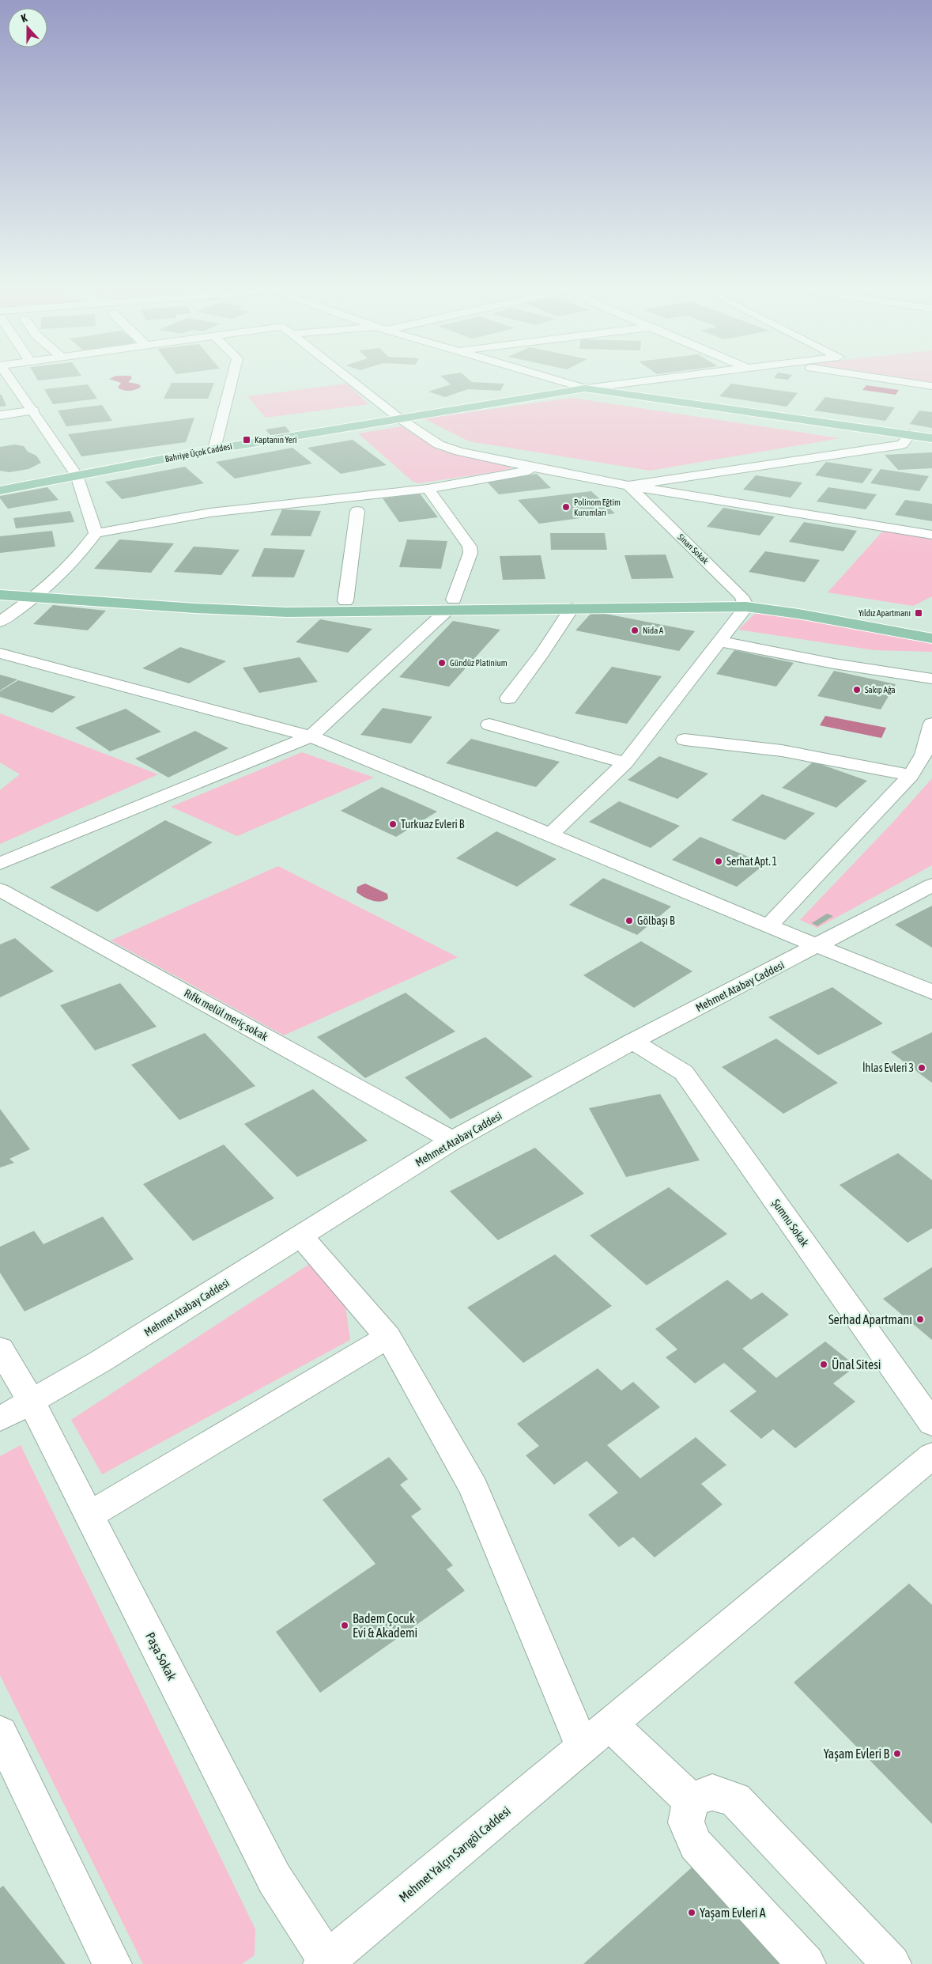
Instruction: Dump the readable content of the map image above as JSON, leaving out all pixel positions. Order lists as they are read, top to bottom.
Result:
{
  "streets": {
    "main road": ["Bahriye Üçok Caddesi"],
    "street": [
      "Sinan Sokak",
      "Mehmet Atabay Caddesi",
      "Rıfkı melül meriç sokak",
      "Şumnu Sokak",
      "Paşa Sokak",
      "Mehmet Yalçın Sarıgöl Caddesi"
    ]
  },
  "crossings": [
    ["Mehmet Atabay Caddesi", "Rıfkı melül meriç sokak"],
    ["Mehmet Atabay Caddesi", "Şumnu Sokak"],
    ["Mehmet Atabay Caddesi", "Paşa Sokak"],
    ["Paşa Sokak", "Mehmet Yalçın Sarıgöl Caddesi"]
  ],
  "places": {
    "transit": ["Kaptanın Yeri", "Yıldız Apartmanı"],
    "other": [
      "Polinom Eğtim Kurumları",
      "Nida A",
      "Gündüz Platinium",
      "Sakıp Ağa",
      "Turkuaz Evleri B",
      "Serhat Apt. 1",
      "Gölbaşı B",
      "İhlas Evleri 3",
      "Serhad Apartmanı",
      "Ünal Sitesi",
      "Badem Çocuk Evi & Akademi",
      "Yaşam Evleri B",
      "Yaşam Evleri A"
    ]
  },
  "north": "top"
}
